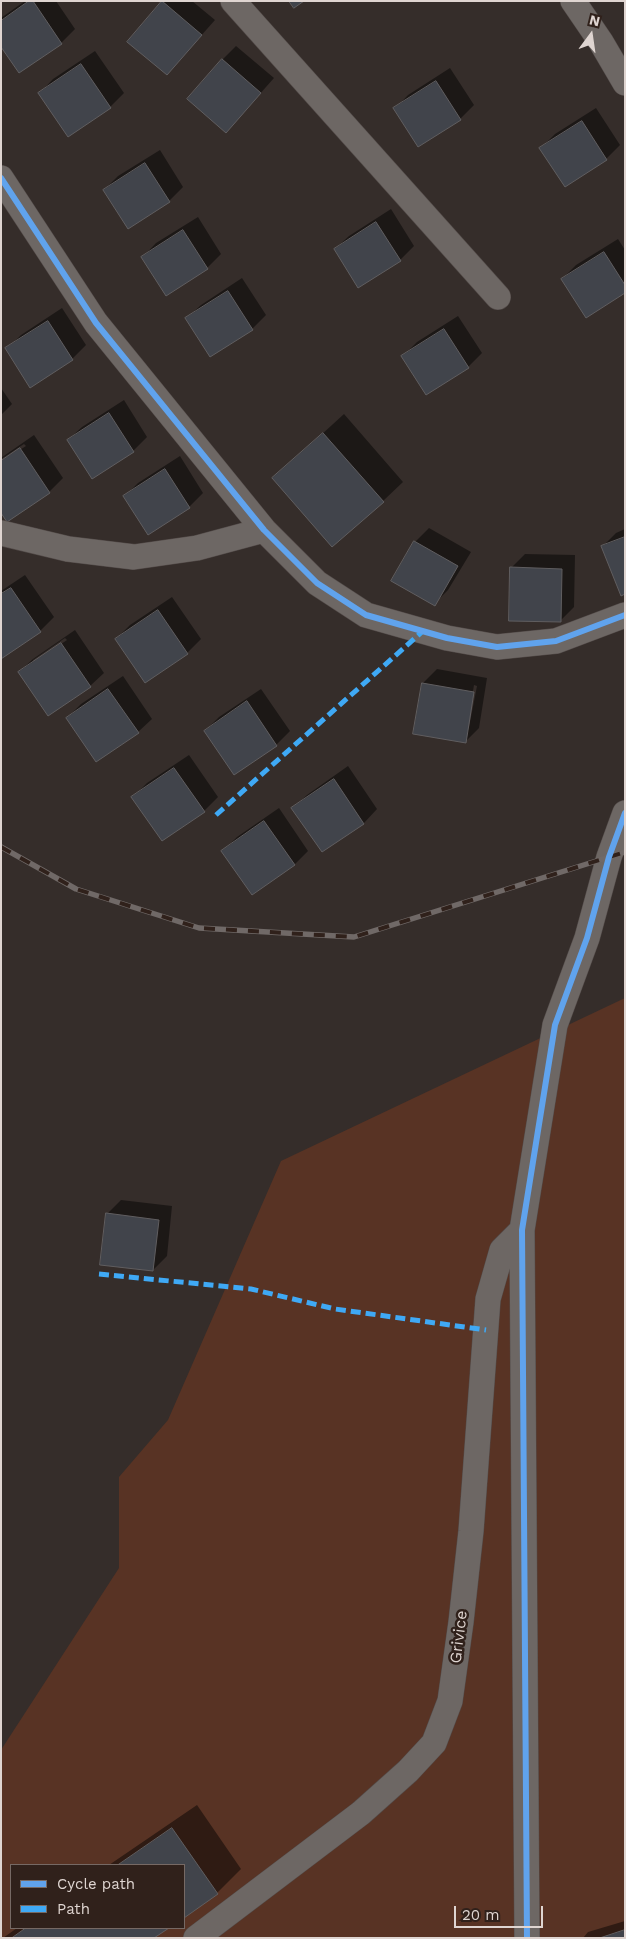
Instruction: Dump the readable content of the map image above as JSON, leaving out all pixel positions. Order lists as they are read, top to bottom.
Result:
{
  "streets": {
    "street": ["Grivice"]
  },
  "legend": ["Cycle path", "Path"],
  "scale_bar": "20 m",
  "north": "top"
}
